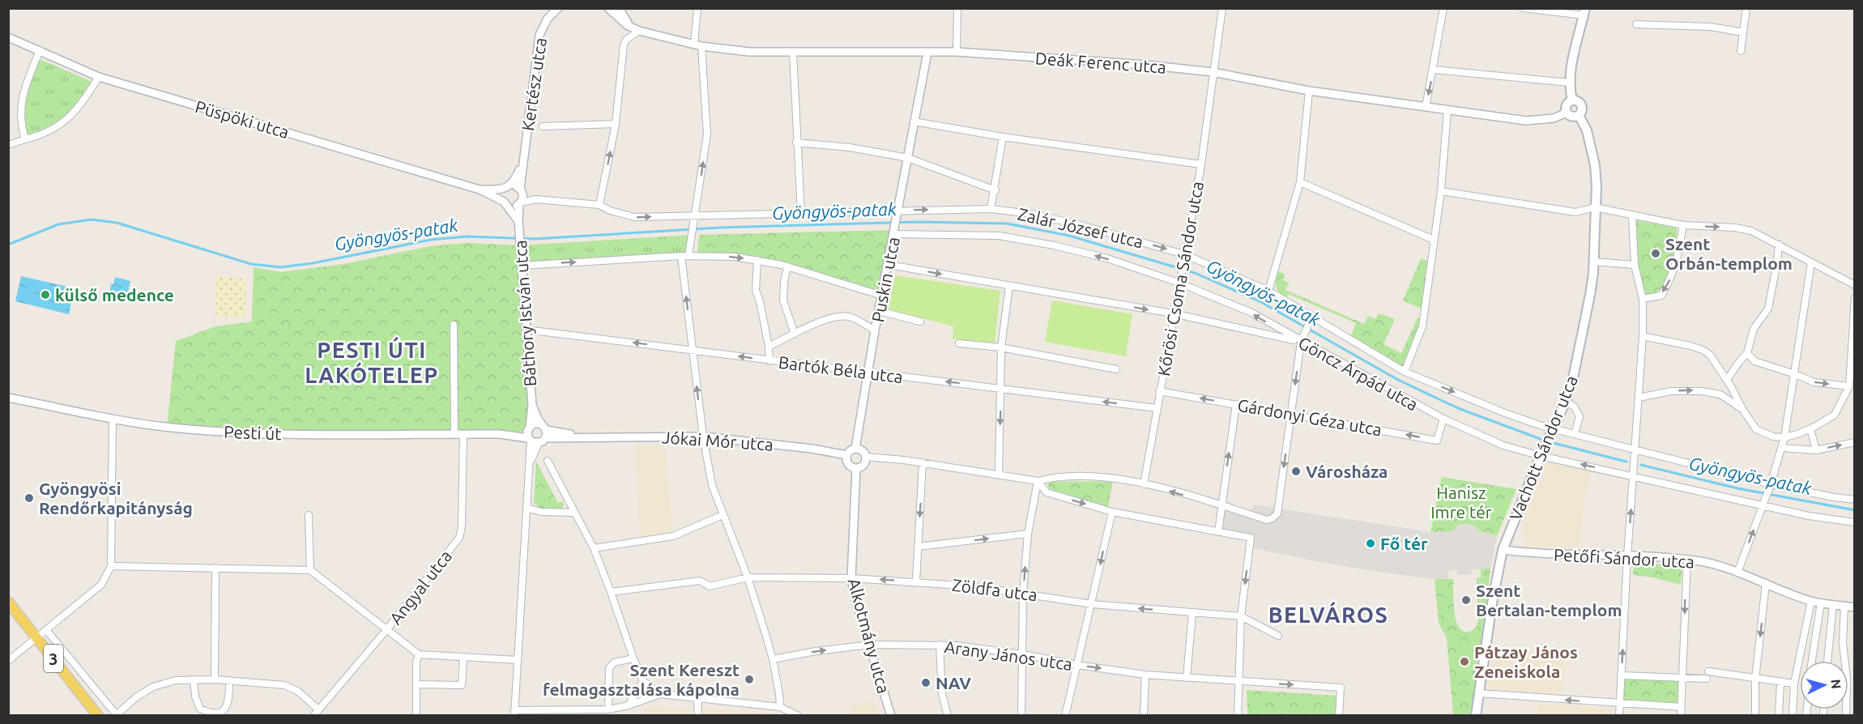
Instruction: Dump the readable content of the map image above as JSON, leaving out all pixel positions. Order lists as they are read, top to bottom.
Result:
{
  "streets": {
    "main road": ["Vachott Sándor utca", "3"],
    "street": [
      "Deák Ferenc utca",
      "Kertész utca",
      "Püspöki utca",
      "Zalár József utca",
      "Kőrösi Csoma Sándor utca",
      "Puskin utca",
      "Báthory István utca",
      "Bartók Béla utca",
      "Göncz Árpád utca",
      "Gárdonyi Géza utca",
      "Pesti út",
      "Jókai Mór utca",
      "Petőfi Sándor utca",
      "Angyal utca",
      "Zöldfa utca",
      "Alkotmány utca",
      "Arany János utca"
    ]
  },
  "crossings": [
    ["Deák Ferenc utca", "Kőrösi Csoma Sándor utca"],
    ["Deák Ferenc utca", "Puskin utca"],
    ["Deák Ferenc utca", "Vachott Sándor utca"],
    ["Kertész utca", "Báthory István utca"],
    ["Zalár József utca", "Kőrösi Csoma Sándor utca"],
    ["Zalár József utca", "Puskin utca"],
    ["Kőrösi Csoma Sándor utca", "Bartók Béla utca"],
    ["Kőrösi Csoma Sándor utca", "Göncz Árpád utca"],
    ["Kőrösi Csoma Sándor utca", "Gárdonyi Géza utca"],
    ["Puskin utca", "Bartók Béla utca"],
    ["Puskin utca", "Göncz Árpád utca"],
    ["Puskin utca", "Jókai Mór utca"],
    ["Puskin utca", "Alkotmány utca"],
    ["Báthory István utca", "Bartók Béla utca"],
    ["Báthory István utca", "Pesti út"],
    ["Báthory István utca", "Jókai Mór utca"],
    ["Göncz Árpád utca", "Gárdonyi Géza utca"],
    ["Göncz Árpád utca", "Vachott Sándor utca"],
    ["Pesti út", "Jókai Mór utca"],
    ["Pesti út", "Angyal utca"],
    ["Jókai Mór utca", "Alkotmány utca"],
    ["Vachott Sándor utca", "Petőfi Sándor utca"],
    ["Zöldfa utca", "Alkotmány utca"],
    ["Alkotmány utca", "Arany János utca"]
  ],
  "one_way": ["Bartók Béla utca", "Gárdonyi Géza utca", "Arany János utca"],
  "districts": ["PESTI ÚTI LAKÓTELEP", "BELVÁROS"],
  "water": ["Gyöngyös-patak"],
  "parks": ["Hanisz Imre tér"],
  "places": [
    "Szent Orbán-templom",
    "külső medence",
    "Városháza",
    "Gyöngyösi Rendőrkapitányság",
    "Fő tér",
    "Szent Bertalan-templom",
    "Pátzay János Zeneiskola",
    "Szent Kereszt felmagasztalása kápolna",
    "NAV"
  ],
  "north": "right"
}
